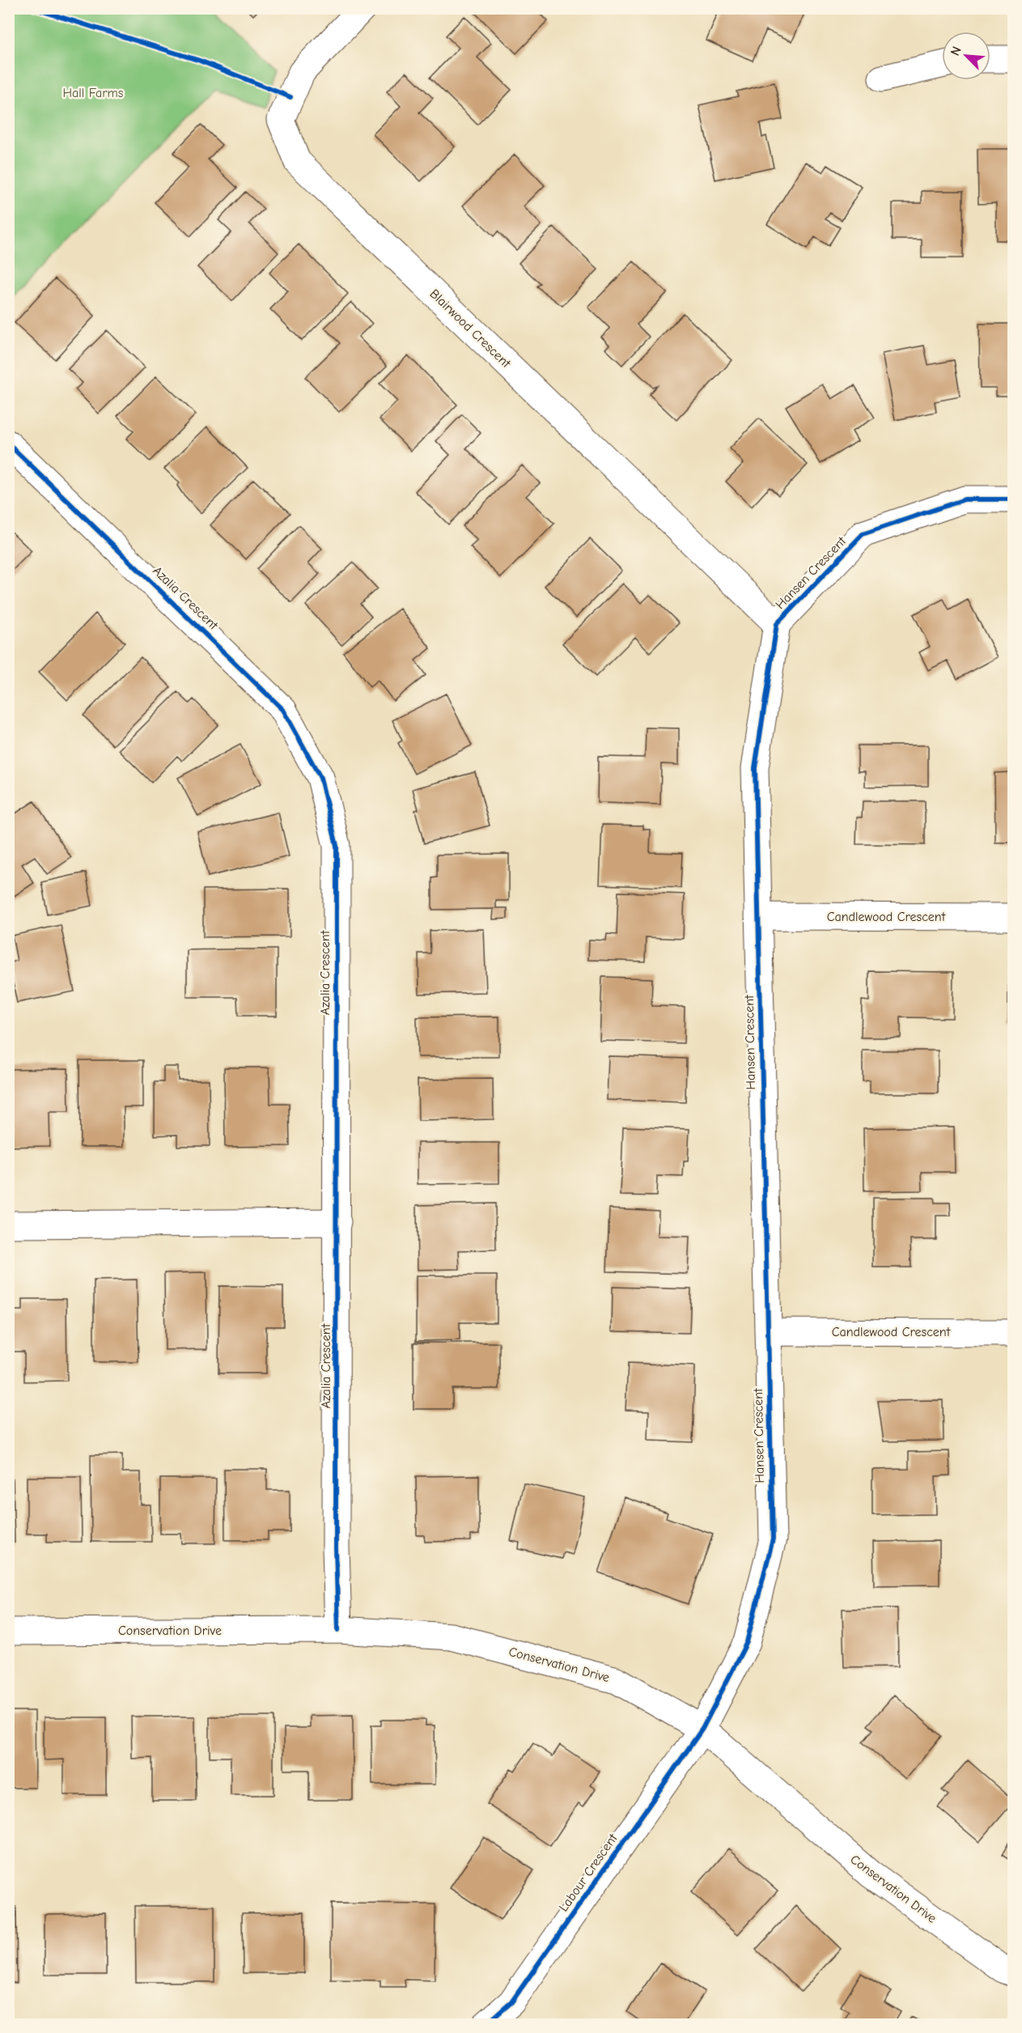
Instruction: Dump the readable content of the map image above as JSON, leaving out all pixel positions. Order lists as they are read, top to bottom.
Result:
{
  "streets": {
    "street": [
      "Blairwood Crescent",
      "Hansen Crescent",
      "Azalia Crescent",
      "Candlewood Crescent",
      "Conservation Drive",
      "Labour Crescent"
    ]
  },
  "crossings": [
    ["Blairwood Crescent", "Hansen Crescent"],
    ["Hansen Crescent", "Candlewood Crescent"],
    ["Hansen Crescent", "Conservation Drive"],
    ["Hansen Crescent", "Labour Crescent"],
    ["Azalia Crescent", "Conservation Drive"],
    ["Conservation Drive", "Labour Crescent"]
  ],
  "parks": ["Hall Farms"],
  "north": "top left"
}
